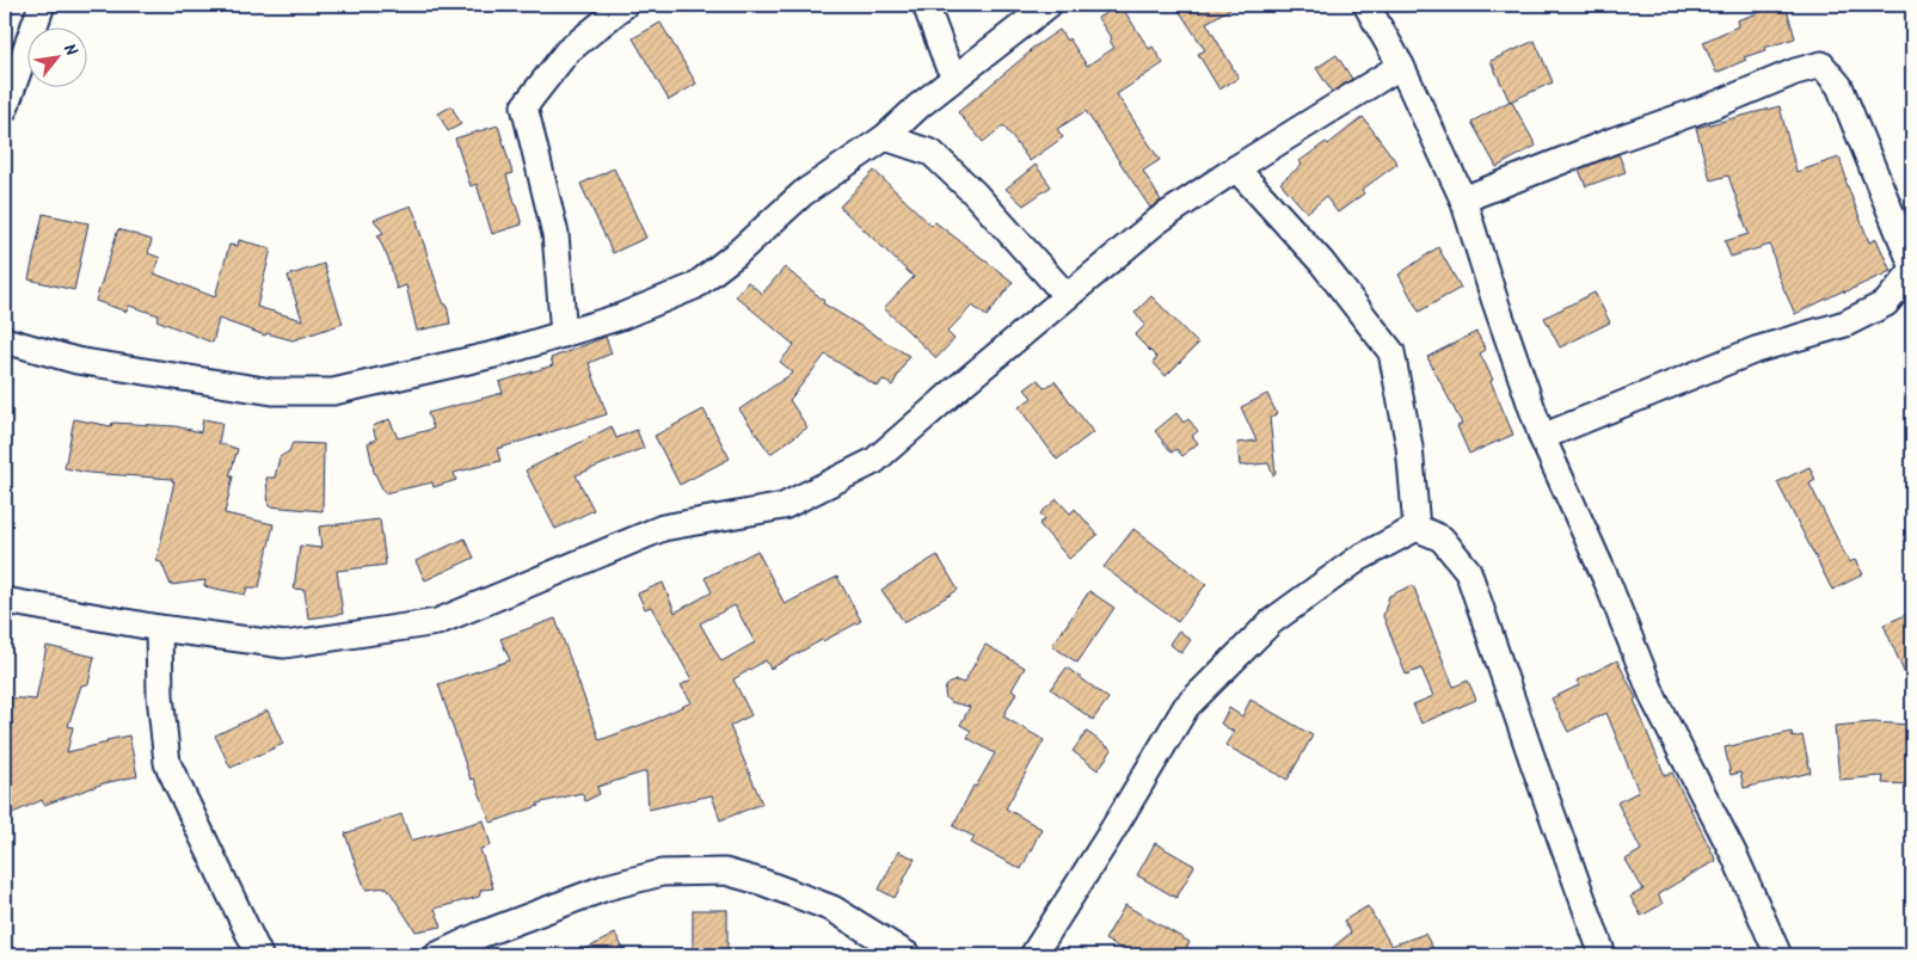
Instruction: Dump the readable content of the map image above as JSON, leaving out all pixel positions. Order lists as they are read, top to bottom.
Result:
{
  "north": "top right"
}
